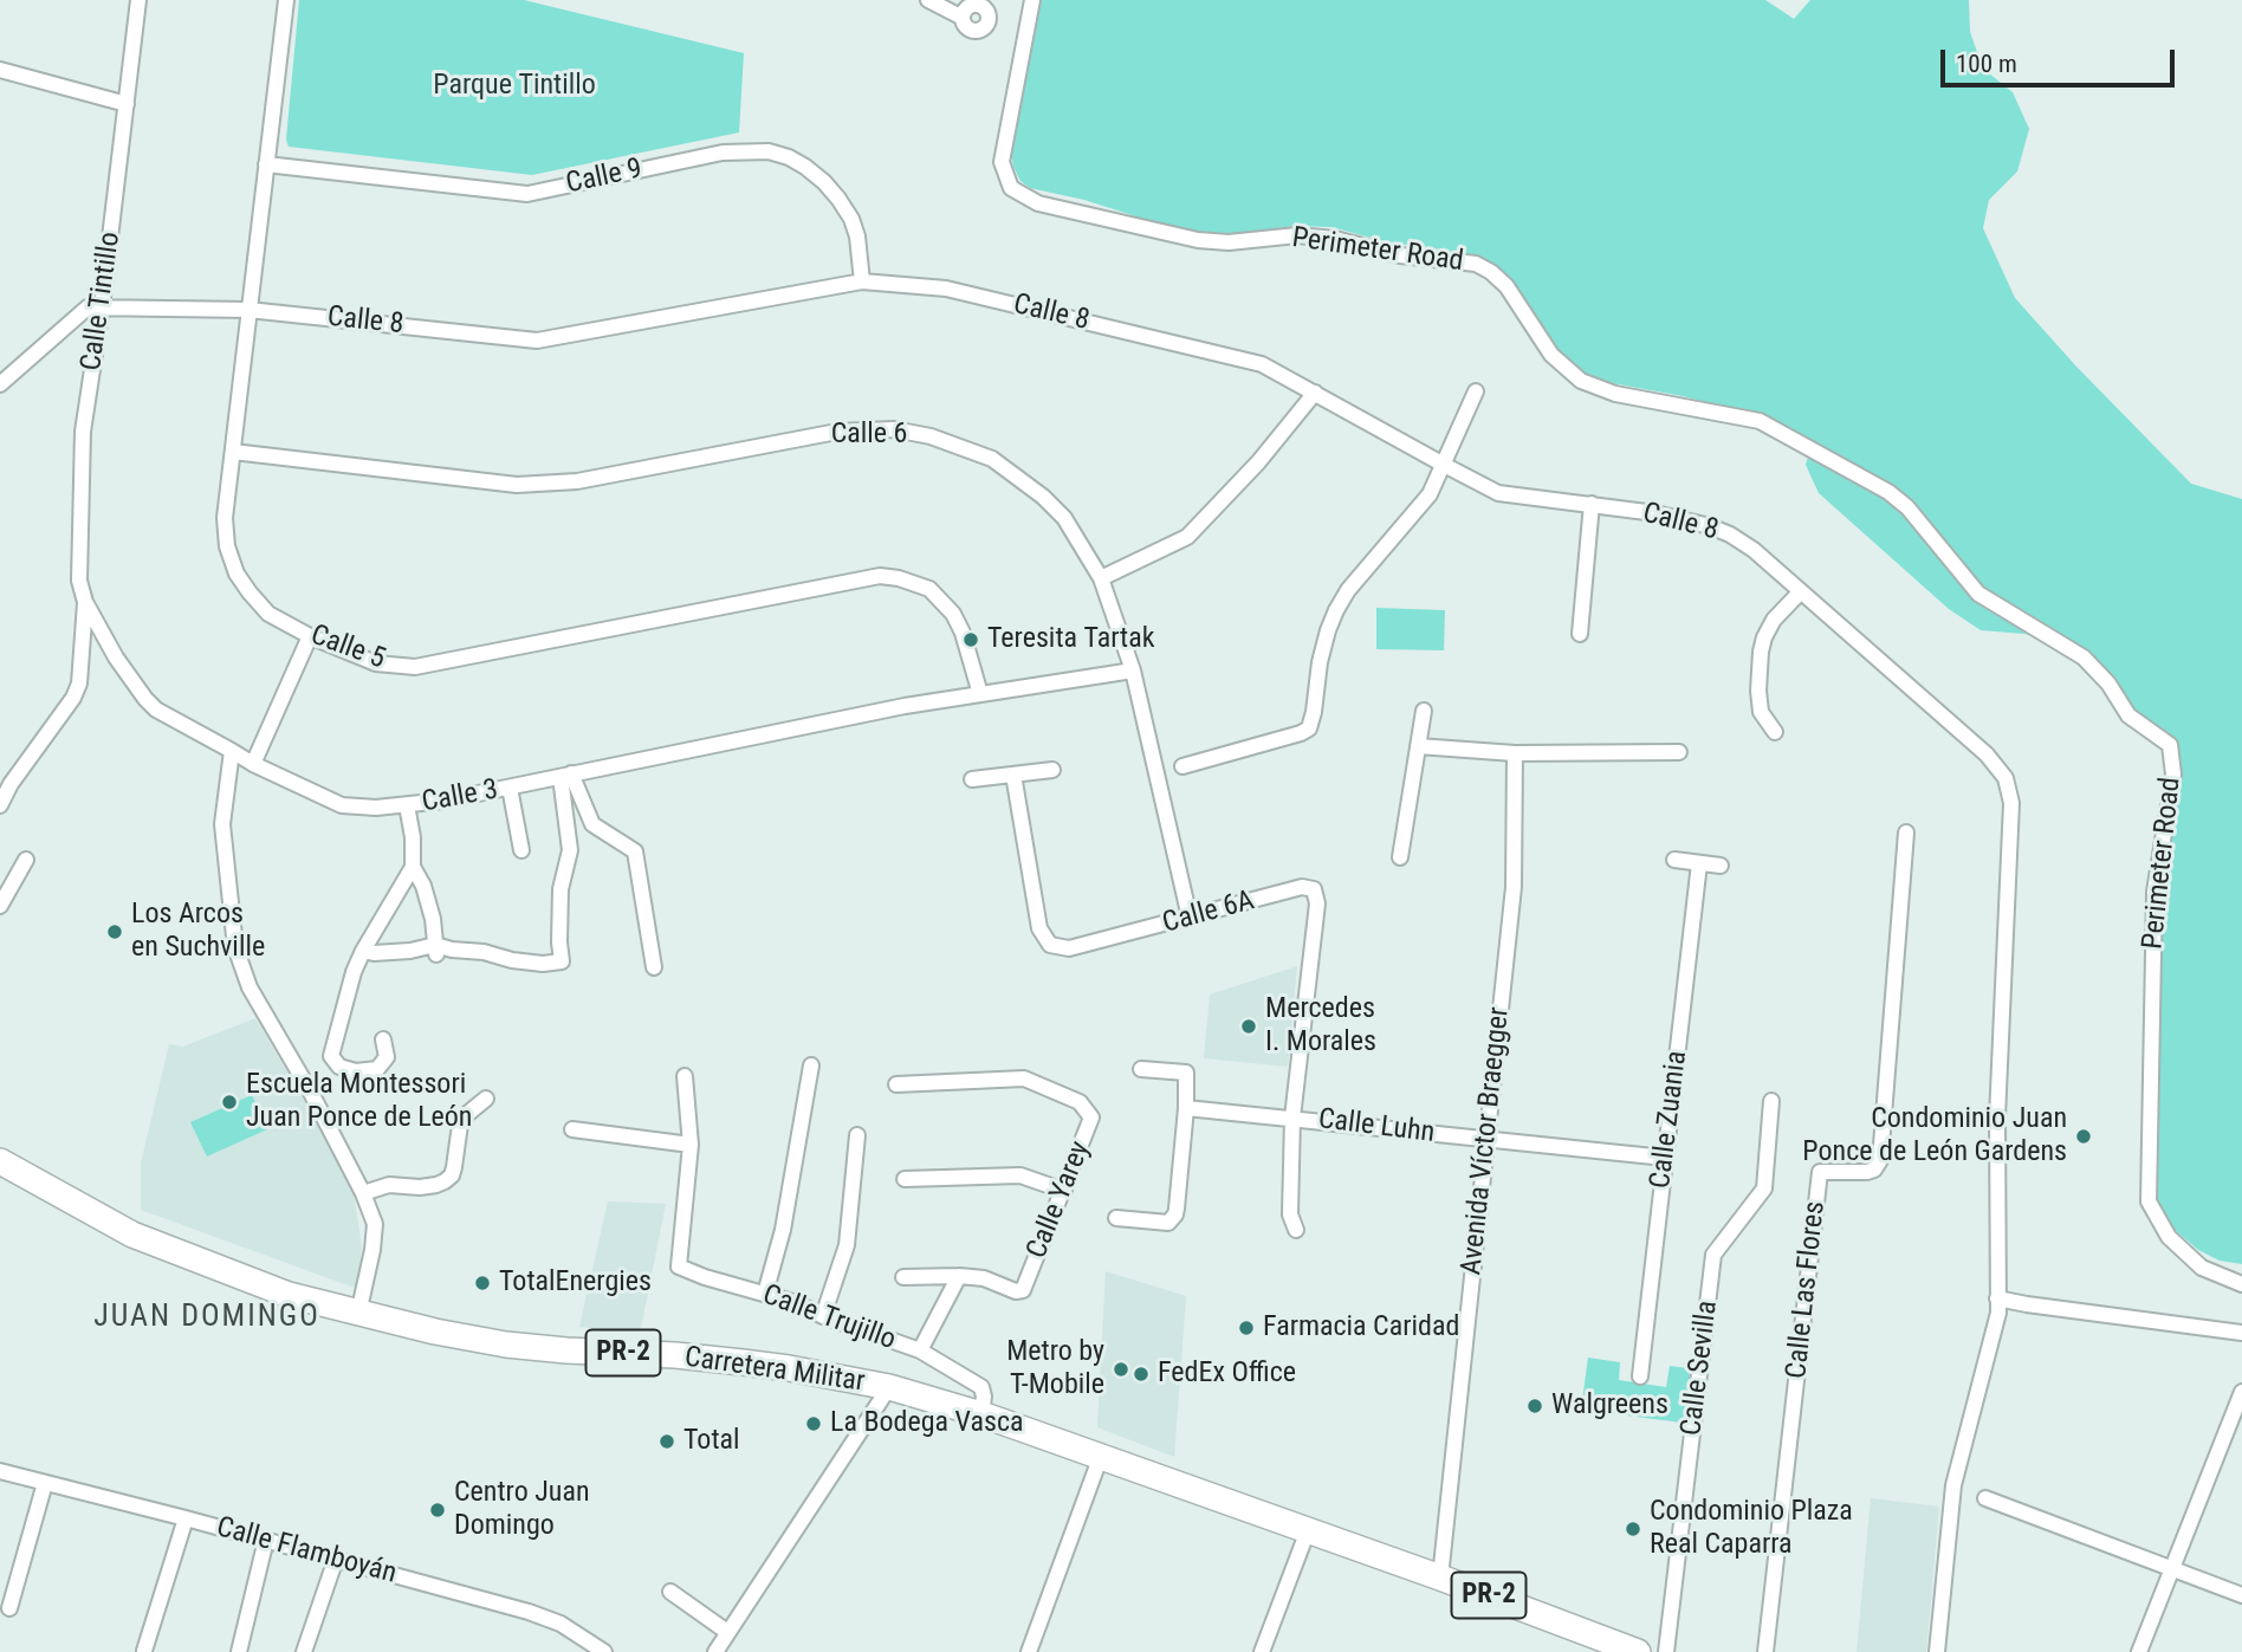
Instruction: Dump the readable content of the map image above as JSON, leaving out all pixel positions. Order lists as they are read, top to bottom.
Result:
{
  "streets": {
    "main road": ["PR-2", "Carretera Militar"],
    "street": [
      "Calle 9",
      "Perimeter Road",
      "Calle Tintillo",
      "Calle 8",
      "Calle 6",
      "Calle 5",
      "Calle 3",
      "Calle 6A",
      "Calle Zuania",
      "Calle Luhn",
      "Avenida Víctor Braegger",
      "Calle Yarey",
      "Calle Las Flores",
      "Calle Trujillo",
      "Calle Sevilla",
      "Calle Flamboyán"
    ]
  },
  "crossings": [
    ["Calle 9", "Calle 8"],
    ["Calle 9", "Calle 5"],
    ["Calle Tintillo", "Calle 8"],
    ["Calle Tintillo", "Calle 3"],
    ["Calle 8", "Calle 5"],
    ["Calle 6", "Calle 5"],
    ["Calle 6", "Calle 3"],
    ["Calle 6", "Calle 6A"],
    ["Calle 5", "Calle 3"],
    ["Calle 6A", "Calle Luhn"],
    ["Calle Zuania", "Calle Luhn"],
    ["Calle Luhn", "Avenida Víctor Braegger"],
    ["Avenida Víctor Braegger", "Carretera Militar"],
    ["Calle Trujillo", "Carretera Militar"]
  ],
  "districts": ["JUAN DOMINGO"],
  "parks": ["Parque Tintillo"],
  "places": [
    "Teresita Tartak",
    "Los Arcos en Suchville",
    "Mercedes I. Morales",
    "Escuela Montessori Juan Ponce de León",
    "Condominio Juan Ponce de León Gardens",
    "TotalEnergies",
    "Farmacia Caridad",
    "Metro by T-Mobile",
    "FedEx Office",
    "Walgreens",
    "La Bodega Vasca",
    "Total",
    "Centro Juan Domingo",
    "Condominio Plaza Real Caparra"
  ],
  "scale_bar": "100 m"
}
